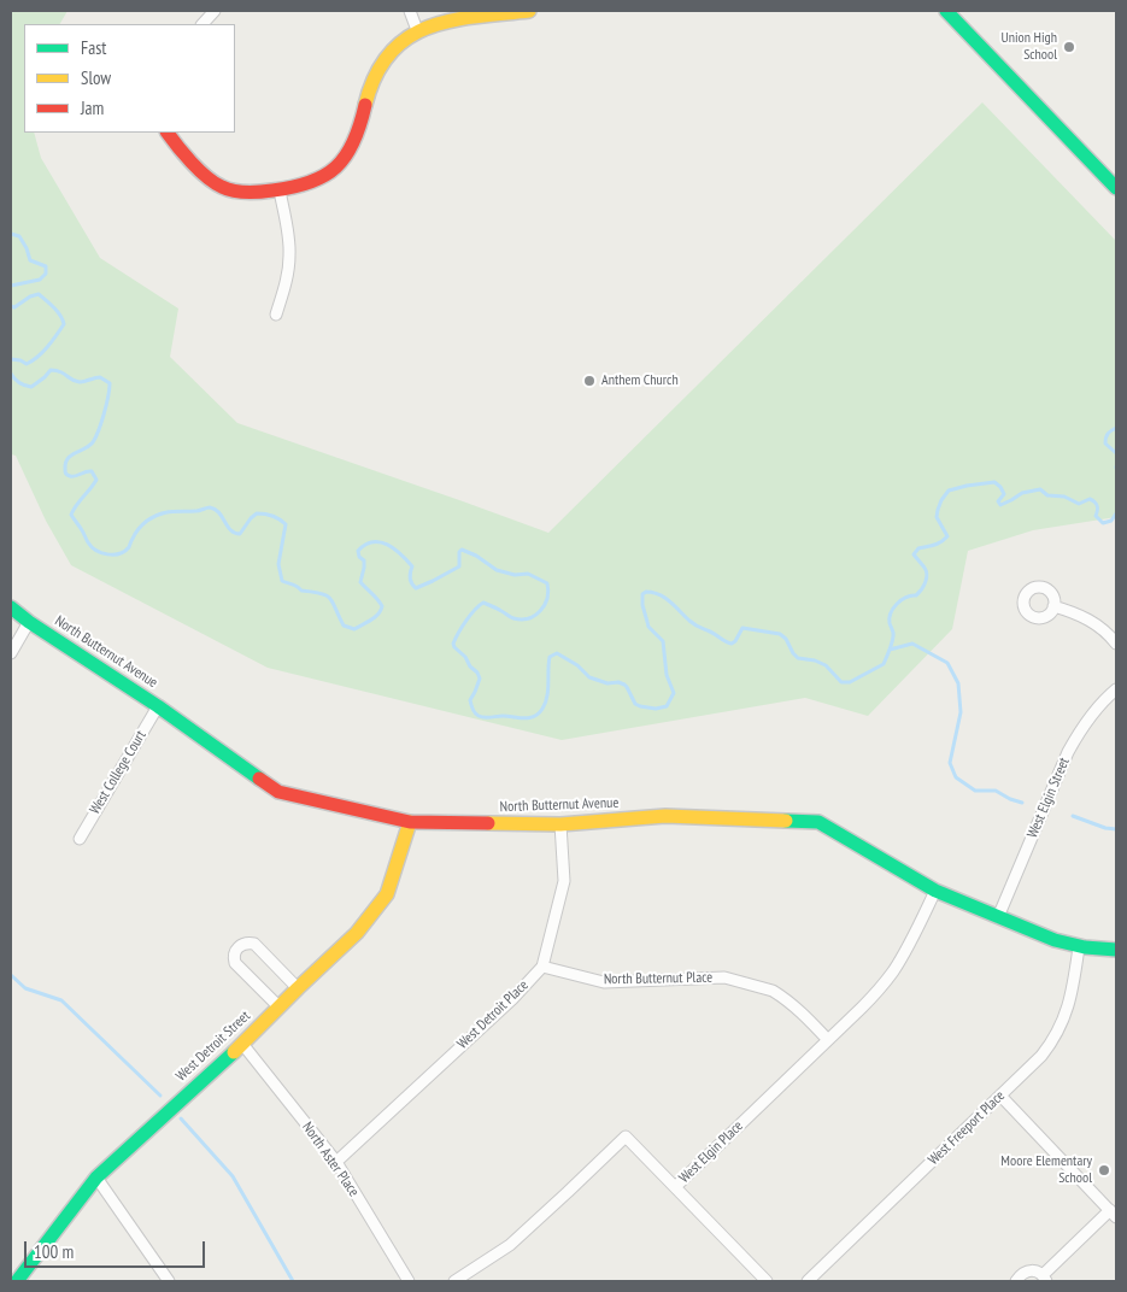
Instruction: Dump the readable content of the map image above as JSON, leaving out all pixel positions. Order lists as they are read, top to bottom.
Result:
{
  "streets": {
    "street": [
      "North Butternut Avenue",
      "West College Court",
      "West Elgin Street",
      "North Butternut Place",
      "West Detroit Place",
      "West Detroit Street",
      "West Freeport Place",
      "West Elgin Place",
      "North Aster Place"
    ]
  },
  "crossings": [
    ["North Butternut Avenue", "West College Court"],
    ["North Butternut Avenue", "West Elgin Street"],
    ["North Butternut Avenue", "West Detroit Place"],
    ["North Butternut Avenue", "West Detroit Street"],
    ["North Butternut Avenue", "West Freeport Place"],
    ["North Butternut Avenue", "West Elgin Place"],
    ["North Butternut Place", "West Detroit Place"],
    ["North Butternut Place", "West Elgin Place"],
    ["West Detroit Place", "North Aster Place"],
    ["West Detroit Street", "North Aster Place"]
  ],
  "places": ["Union High School", "Anthem Church", "Moore Elementary School"],
  "legend": ["Fast", "Slow", "Jam"],
  "scale_bar": "100 m"
}
